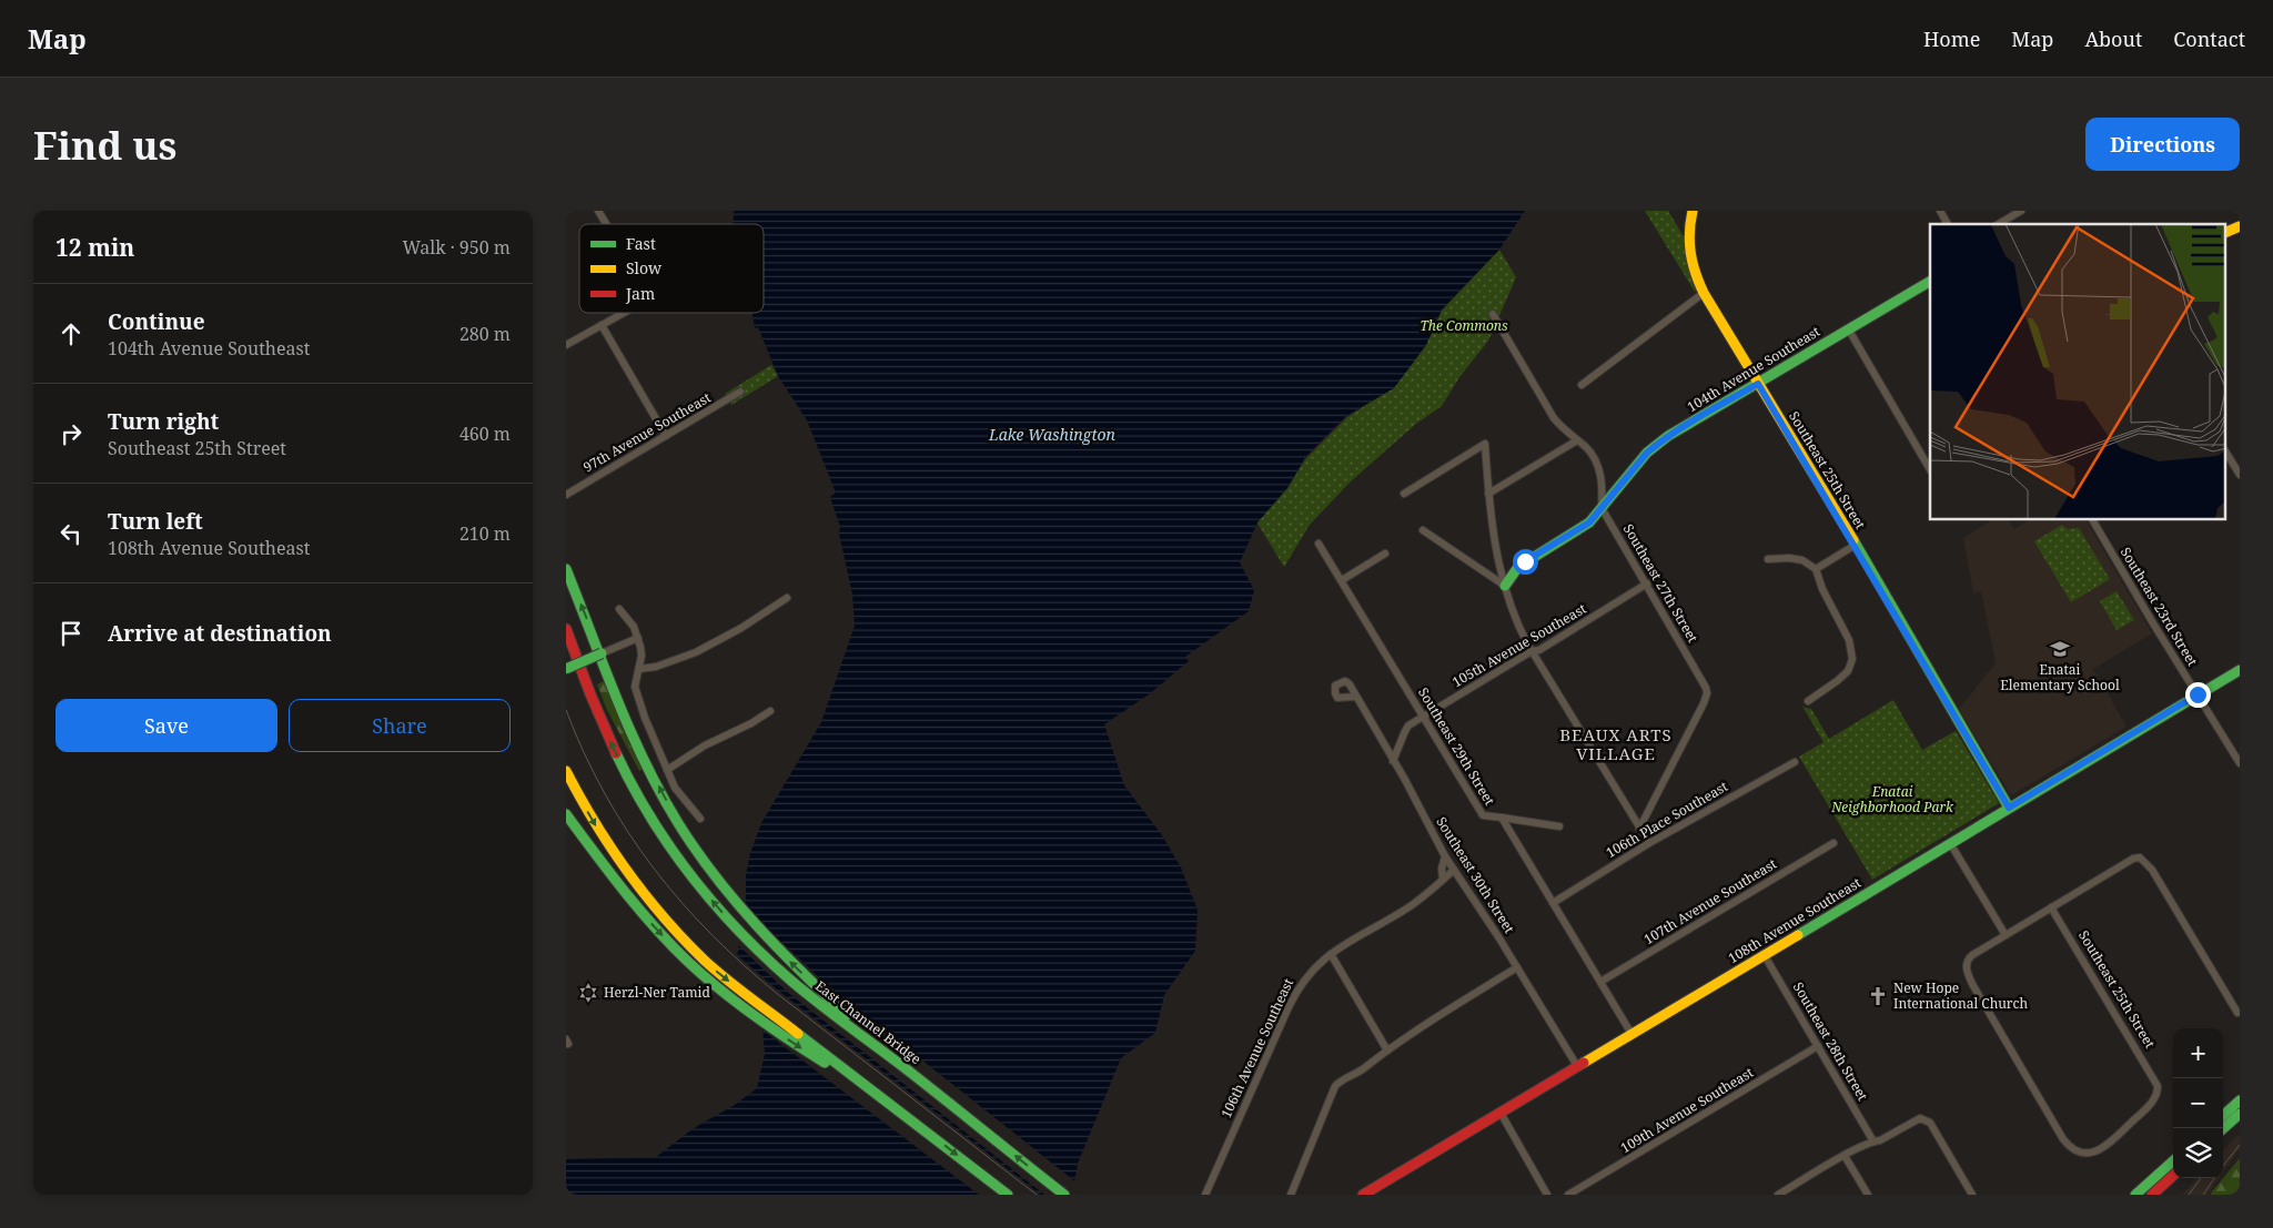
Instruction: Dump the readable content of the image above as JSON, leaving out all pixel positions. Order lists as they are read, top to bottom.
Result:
{
  "streets": {
    "main road": [
      "104th Avenue Southeast",
      "Southeast 25th Street",
      "108th Avenue Southeast",
      "East Channel Bridge"
    ],
    "street": [
      "97th Avenue Southeast",
      "Southeast 27th Street",
      "Southeast 23rd Street",
      "105th Avenue Southeast",
      "Southeast 29th Street",
      "106th Place Southeast",
      "Southeast 30th Street",
      "107th Avenue Southeast",
      "Southeast 28th Street",
      "106th Avenue Southeast",
      "109th Avenue Southeast"
    ]
  },
  "crossings": [
    ["104th Avenue Southeast", "Southeast 25th Street"],
    ["104th Avenue Southeast", "Southeast 27th Street"],
    ["Southeast 25th Street", "108th Avenue Southeast"],
    ["Southeast 27th Street", "105th Avenue Southeast"],
    ["Southeast 23rd Street", "108th Avenue Southeast"],
    ["105th Avenue Southeast", "Southeast 29th Street"],
    ["105th Avenue Southeast", "Southeast 30th Street"],
    ["Southeast 29th Street", "106th Place Southeast"],
    ["Southeast 29th Street", "107th Avenue Southeast"],
    ["Southeast 29th Street", "108th Avenue Southeast"],
    ["Southeast 30th Street", "108th Avenue Southeast"],
    ["Southeast 30th Street", "106th Avenue Southeast"],
    ["108th Avenue Southeast", "Southeast 28th Street"],
    ["Southeast 28th Street", "109th Avenue Southeast"]
  ],
  "districts": ["BEAUX ARTS VILLAGE"],
  "water": ["Lake Washington"],
  "parks": ["The Commons", "Enatai Neighborhood Park"],
  "places": {
    "school or university": ["Enatai Elementary School"],
    "synagogue": ["Herzl-Ner Tamid"],
    "church": ["New Hope International Church"]
  },
  "legend": ["Fast", "Slow", "Jam"],
  "page": {
    "header": "Map",
    "nav": [
      "Home",
      "Map",
      "About",
      "Contact"
    ],
    "buttons": [
      "Directions",
      ["Save", "Share"]
    ],
    "title": "Find us",
    "heading": ["12 min", "Walk · 950 m"],
    "list": [
      ["Continue", "104th Avenue Southeast", "280 m"],
      ["Turn right", "Southeast 25th Street", "460 m"],
      ["Turn left", "108th Avenue Southeast", "210 m"],
      "Arrive at destination"
    ],
    "map_buttons": ["+", "−"]
  }
}
